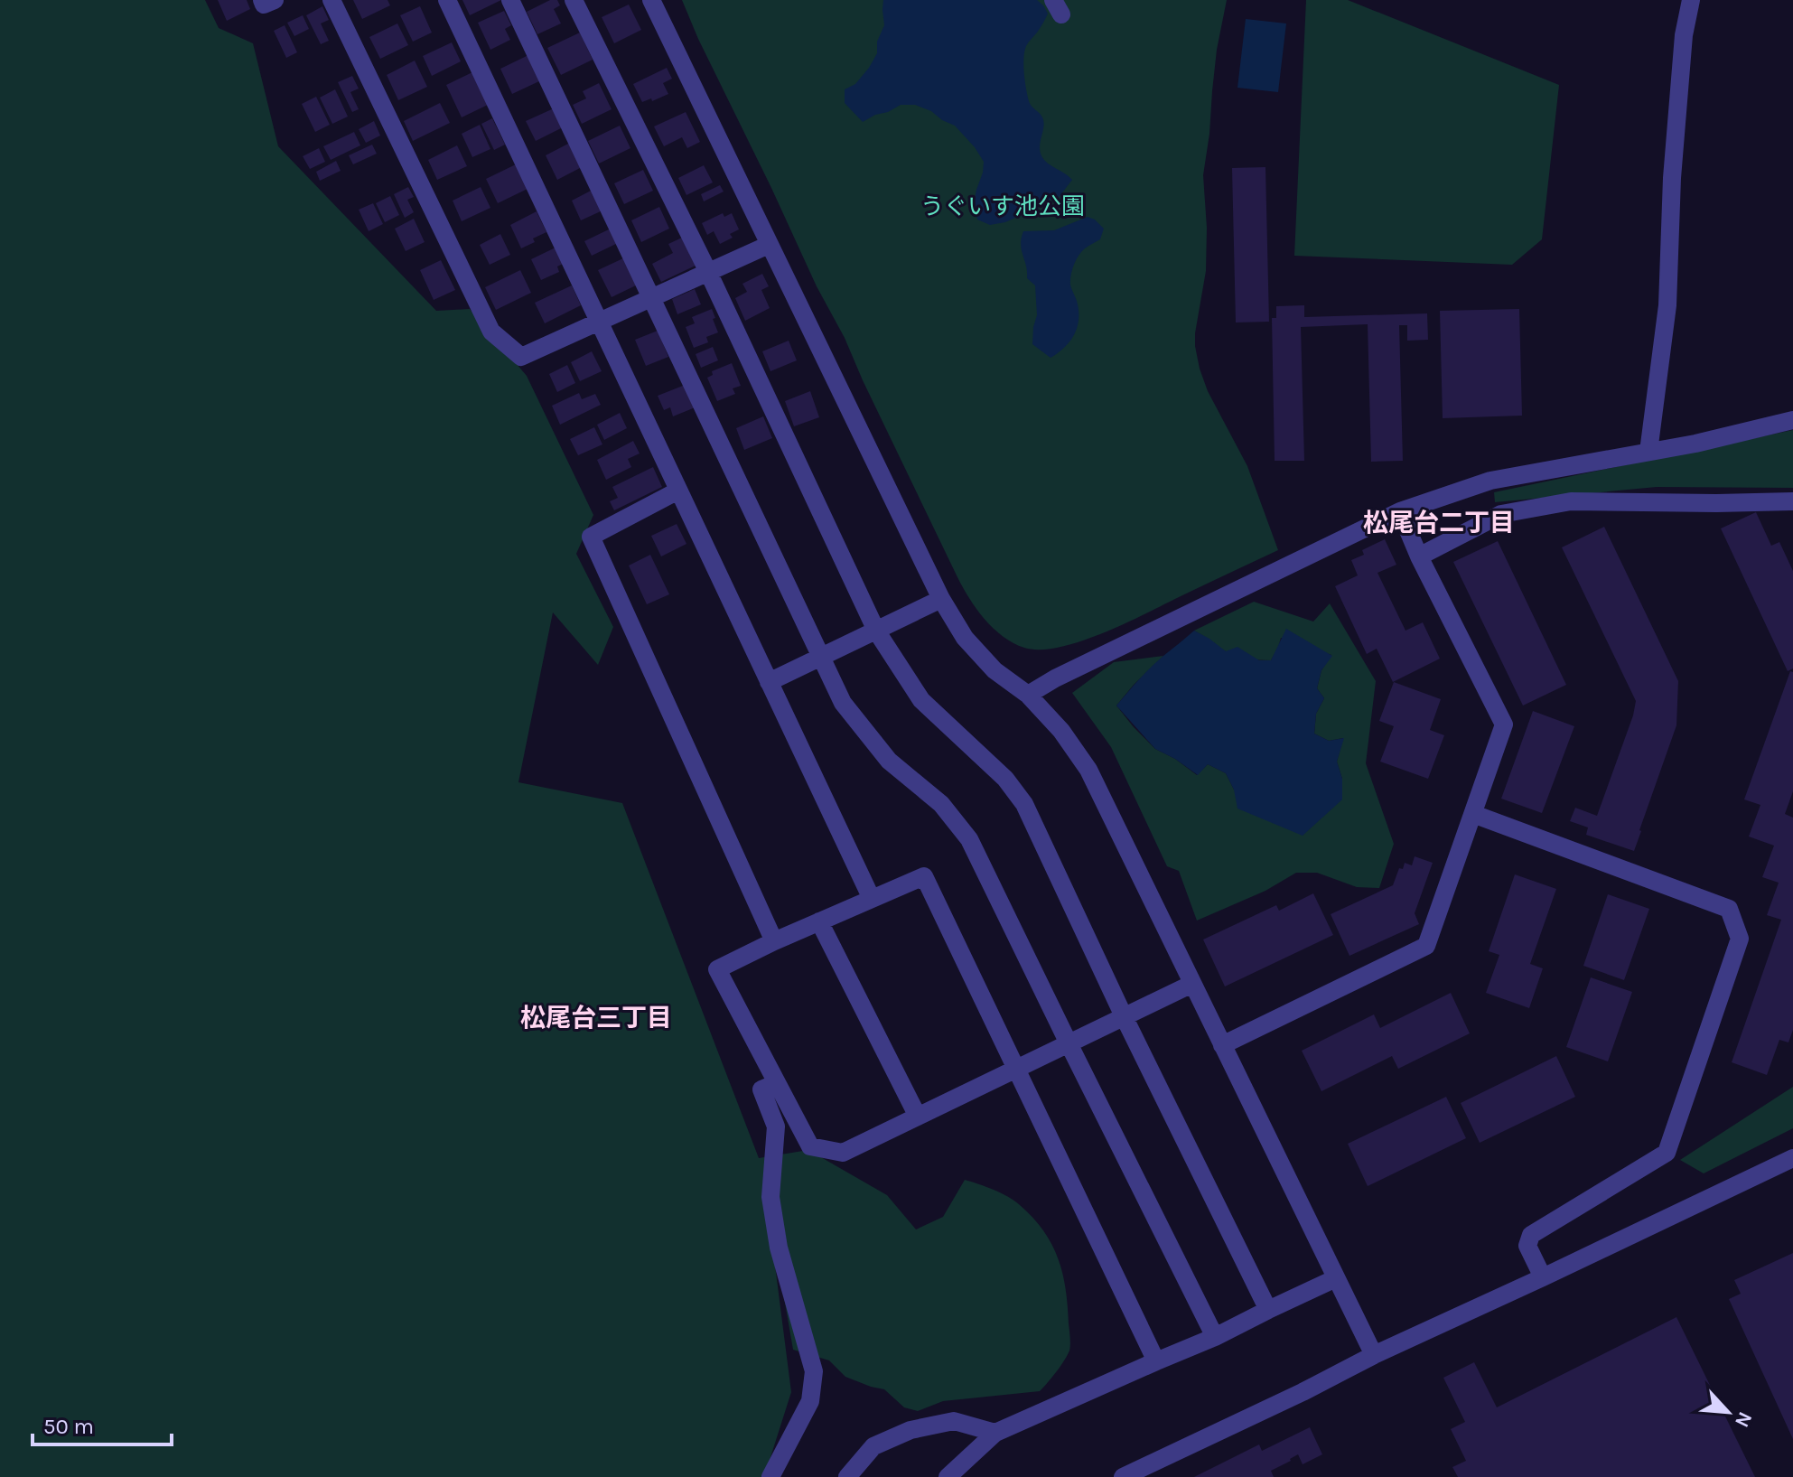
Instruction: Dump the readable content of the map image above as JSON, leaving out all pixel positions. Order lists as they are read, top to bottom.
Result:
{
  "districts": ["松尾台二丁目", "松尾台三丁目"],
  "parks": ["うぐいす池公園"],
  "scale_bar": "50 m",
  "north": "bottom right"
}
